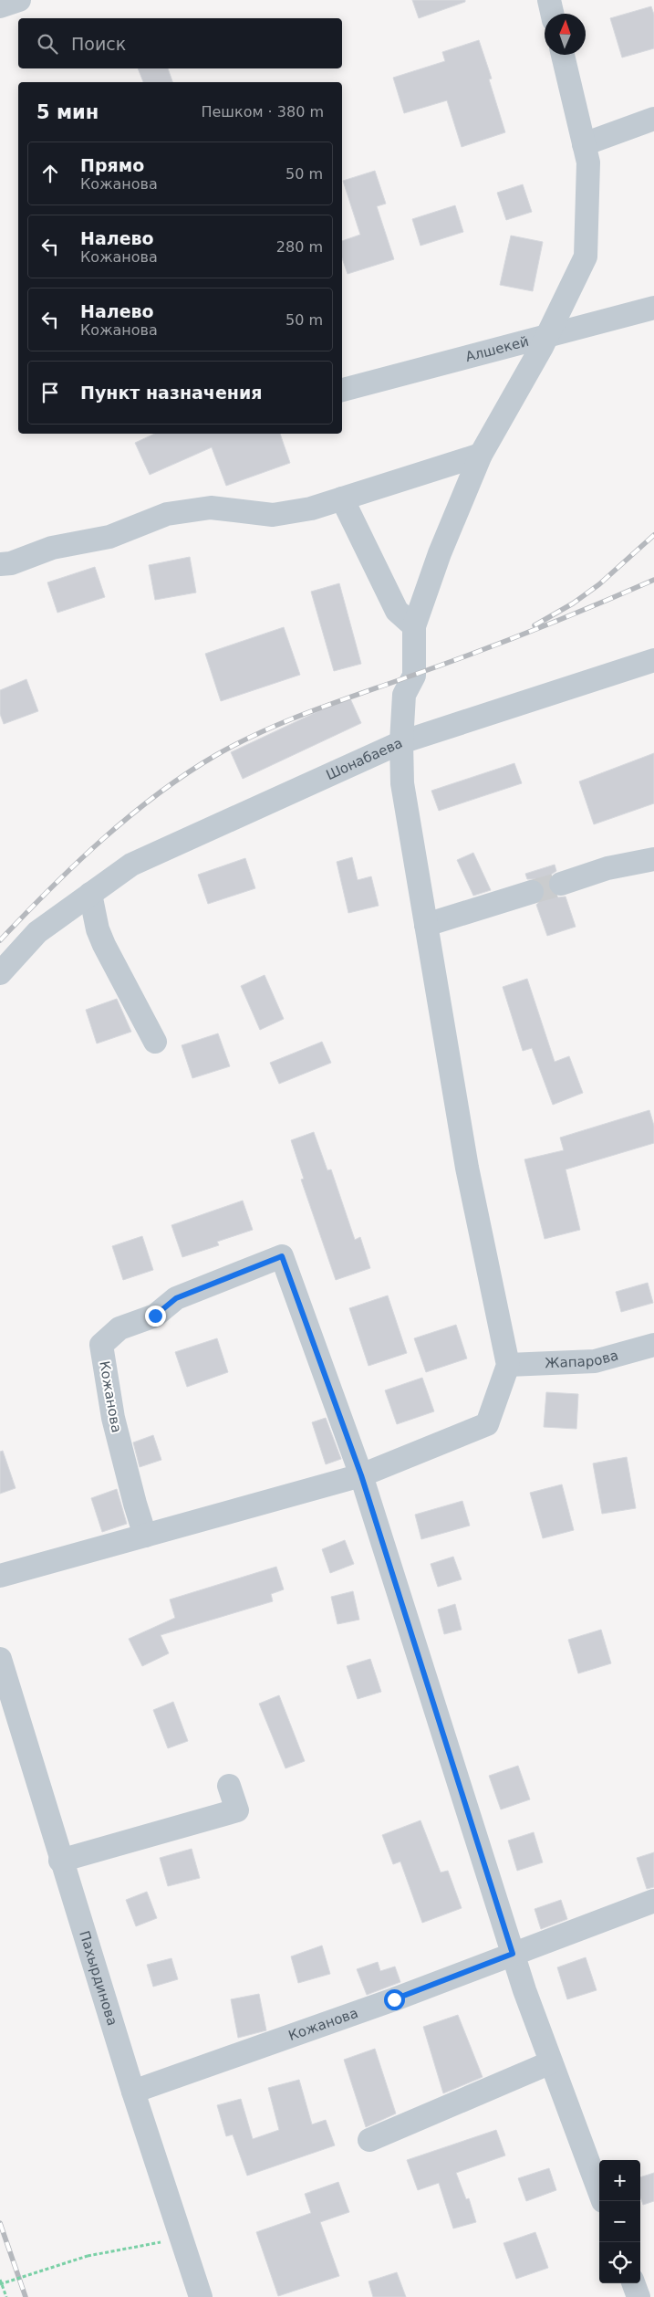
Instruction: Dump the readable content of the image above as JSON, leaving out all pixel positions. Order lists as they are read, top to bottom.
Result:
{
  "streets": {
    "street": [
      "Алшекей",
      "Шонабаева",
      "Жапарова",
      "Кожанова",
      "Пахырдинова"
    ]
  },
  "crossings": [
    ["Кожанова", "Пахырдинова"]
  ],
  "north": "top",
  "page": {
    "search": "Поиск",
    "heading": ["5 мин", "Пешком · 380 m"],
    "list": [
      ["Прямо", "Кожанова", "50 m"],
      ["Налево", "Кожанова", "280 m"],
      ["Налево", "Кожанова", "50 m"],
      "Пункт назначения"
    ],
    "map_buttons": ["+", "−"]
  }
}
